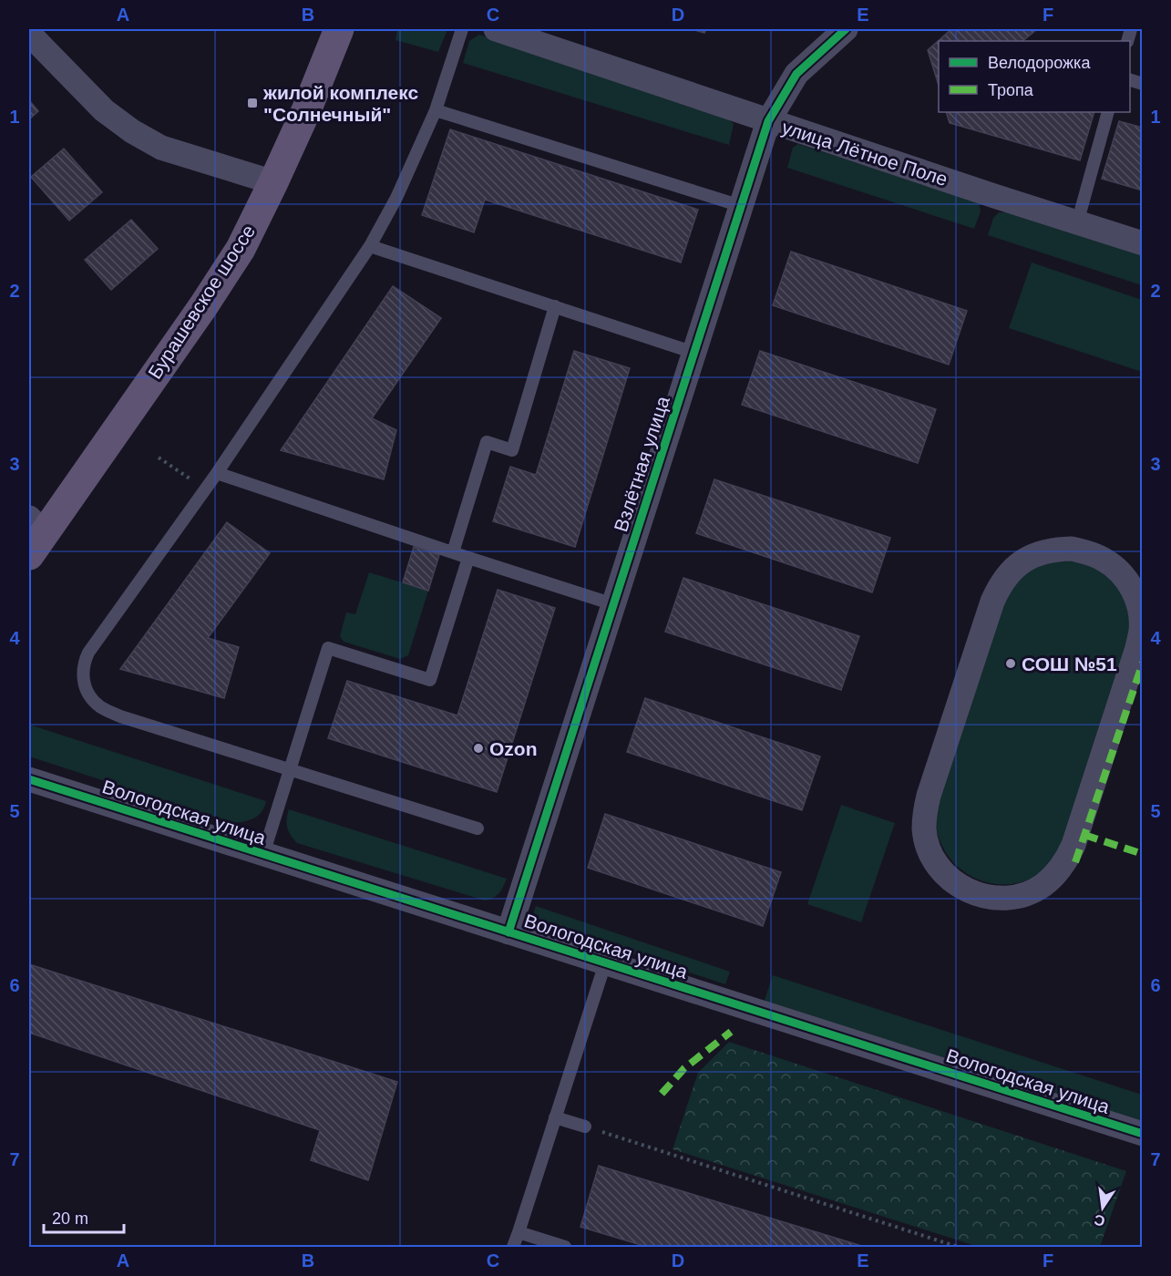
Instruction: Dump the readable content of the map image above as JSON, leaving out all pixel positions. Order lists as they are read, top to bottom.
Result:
{
  "streets": {
    "main road": ["Бурашевское шоссе"],
    "street": ["улица Лётное Поле", "Взлётная улица", "Вологодская улица"]
  },
  "crossings": [
    ["улица Лётное Поле", "Взлётная улица"],
    ["Взлётная улица", "Вологодская улица"]
  ],
  "places": {
    "transit": ["жилой комплекс \"Солнечный\""],
    "other": ["СОШ №51", "Ozon"]
  },
  "legend": ["Велодорожка", "Тропа"],
  "scale_bar": "20 m",
  "north": "bottom",
  "grid": {
    "columns": [
      "A",
      "B",
      "C",
      "D",
      "E",
      "F"
    ],
    "rows": [
      "1",
      "2",
      "3",
      "4",
      "5",
      "6",
      "7"
    ]
  }
}
